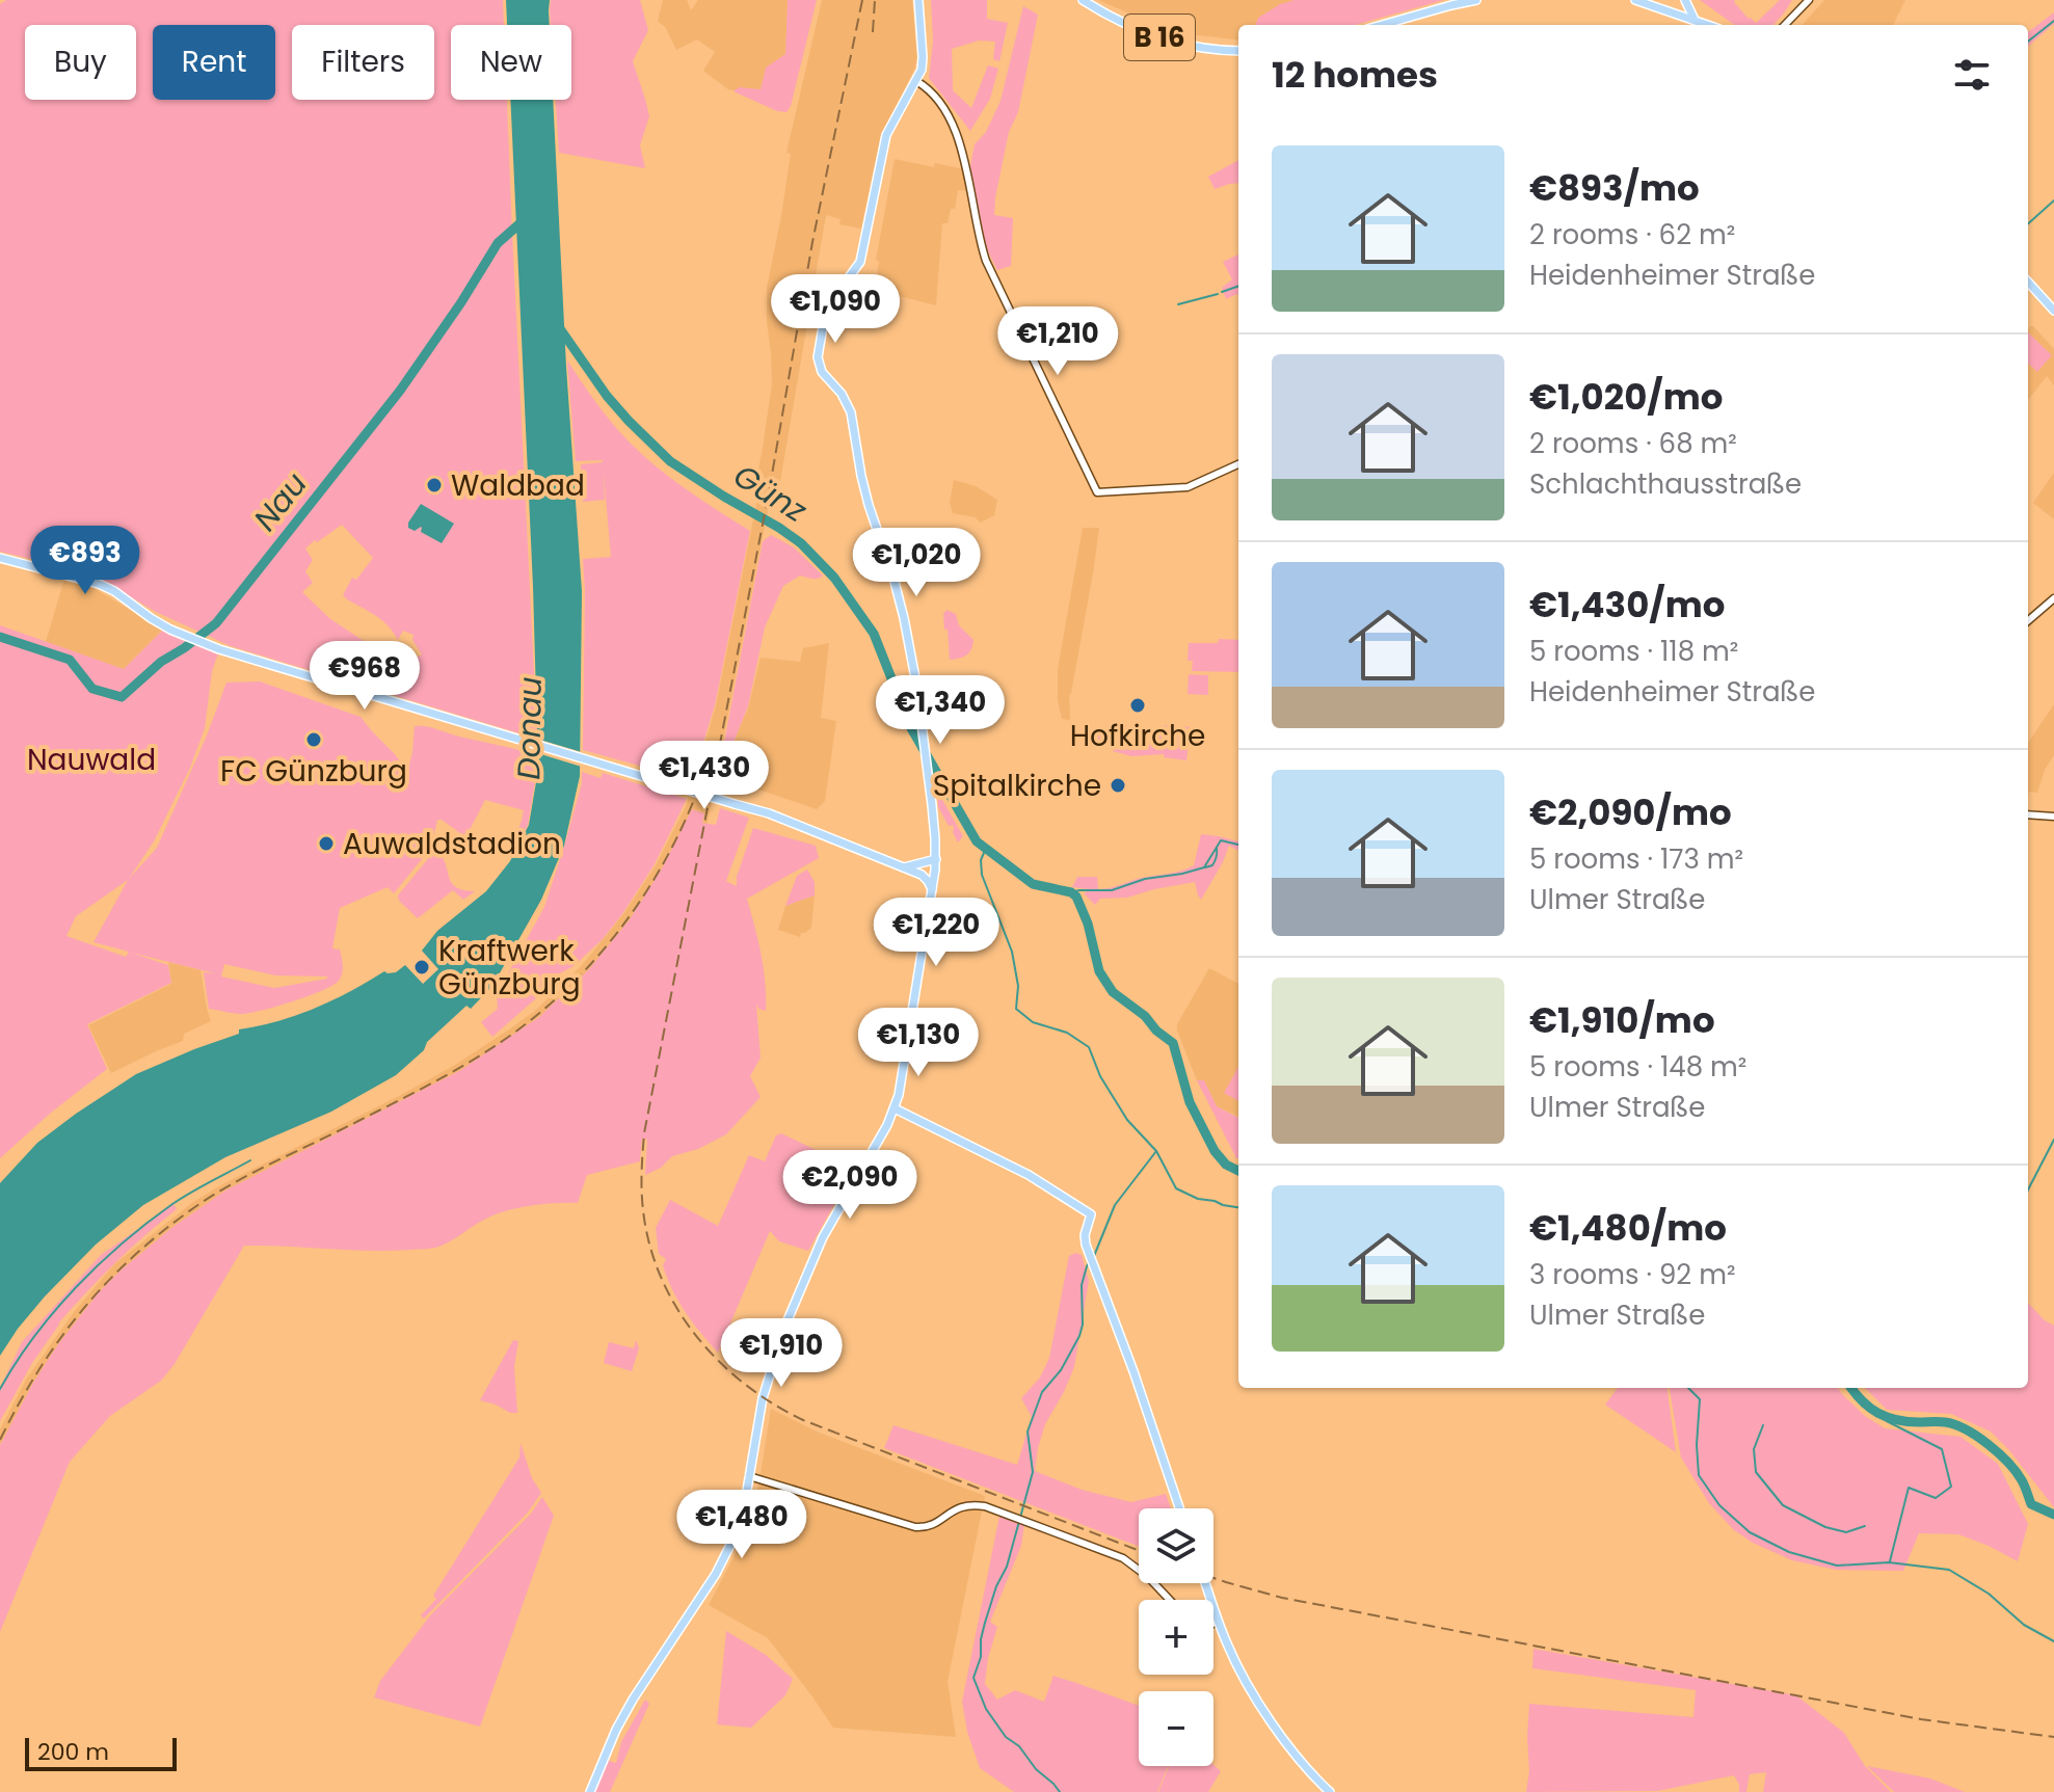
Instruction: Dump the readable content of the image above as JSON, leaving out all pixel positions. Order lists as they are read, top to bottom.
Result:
{
  "streets": {
    "main road": ["B 16"]
  },
  "water": ["Günz", "Nau", "Donau"],
  "parks": ["Nauwald"],
  "places": [
    "Waldbad",
    "Hofkirche",
    "FC Günzburg",
    "Spitalkirche",
    "Auwaldstadion",
    "Kraftwerk Günzburg"
  ],
  "scale_bar": "200 m",
  "page": {
    "chip": [
      "Buy",
      "Rent",
      "Filters",
      "New"
    ],
    "heading": "12 homes",
    "list": [
      {
        "name": "€893/mo",
        "note": "2 rooms · 62 m² · Heidenheimer Straße"
      },
      {
        "name": "€1,020/mo",
        "note": "2 rooms · 68 m² · Schlachthausstraße"
      },
      {
        "name": "€1,430/mo",
        "note": "5 rooms · 118 m² · Heidenheimer Straße"
      },
      {
        "name": "€2,090/mo",
        "note": "5 rooms · 173 m² · Ulmer Straße"
      },
      {
        "name": "€1,910/mo",
        "note": "5 rooms · 148 m² · Ulmer Straße"
      },
      {
        "name": "€1,480/mo",
        "note": "3 rooms · 92 m² · Ulmer Straße"
      }
    ],
    "price": [
      "€1,090",
      "€1,210",
      "€893",
      "€1,020",
      "€968",
      "€1,340",
      "€1,430",
      "€1,220",
      "€1,130",
      "€2,090",
      "€1,910",
      "€1,480"
    ],
    "map_buttons": ["+", "−"],
    "scale": "200 m"
  }
}
